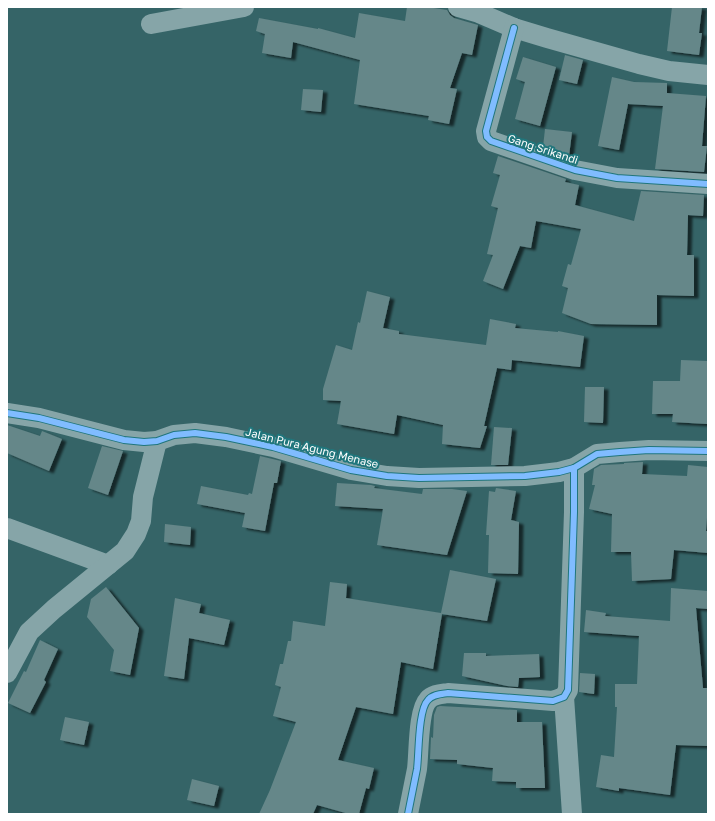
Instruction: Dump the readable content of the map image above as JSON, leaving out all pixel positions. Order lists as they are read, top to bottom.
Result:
{
  "streets": {
    "street": ["Gang Srikandi", "Jalan Pura Agung Menase"]
  }
}
